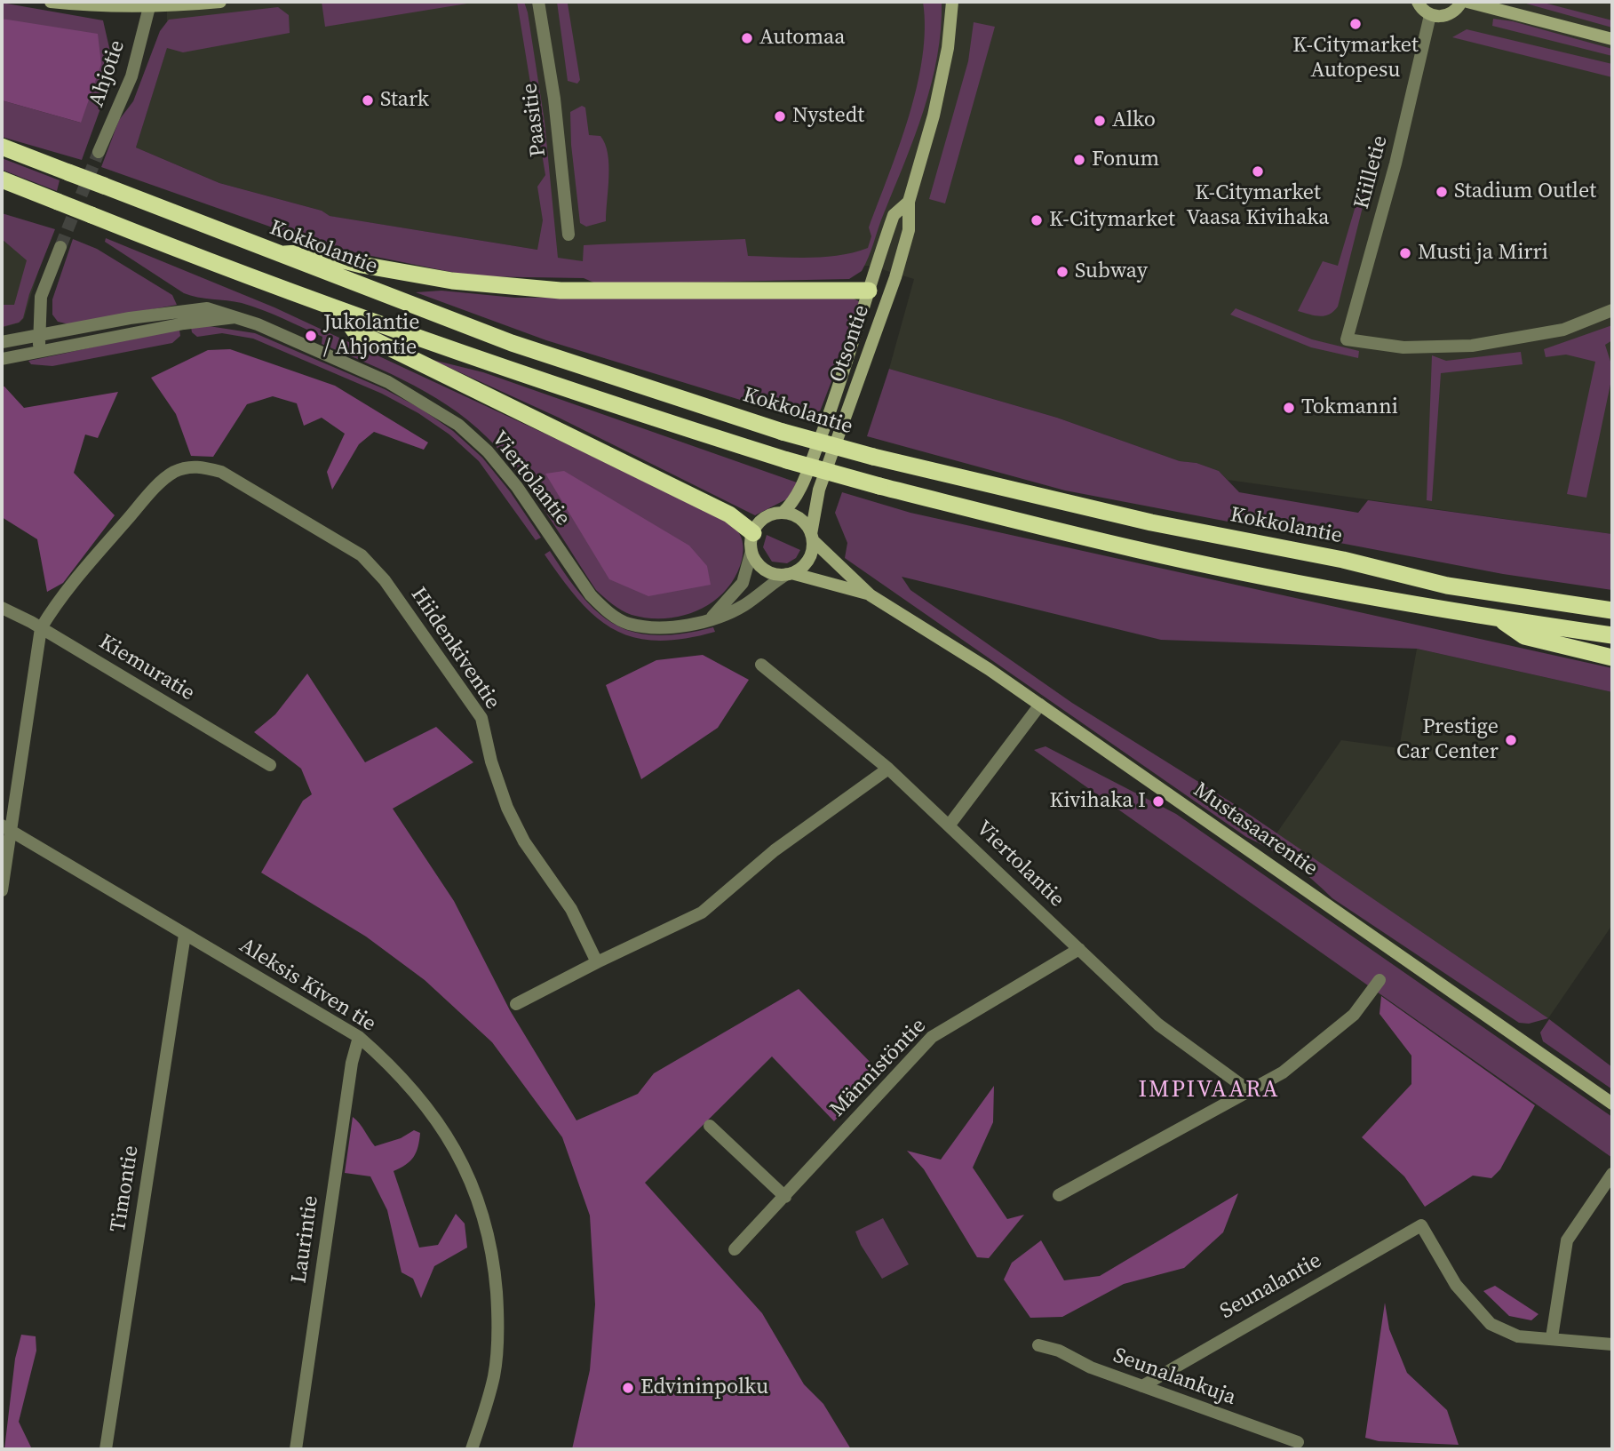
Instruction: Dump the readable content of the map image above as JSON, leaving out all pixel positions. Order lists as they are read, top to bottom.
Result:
{
  "streets": {
    "highway": ["Kokkolantie"],
    "main road": ["Otsontie", "Mustasaarentie"],
    "street": [
      "Ahjotie",
      "Paasitie",
      "Kiilletie",
      "Viertolantie",
      "Hiidenkiventie",
      "Kiemuratie",
      "Aleksis Kiven tie",
      "Männistöntie",
      "Timontie",
      "Laurintie",
      "Seunalantie",
      "Seunalankuja"
    ]
  },
  "crossings": [
    ["Otsontie", "Viertolantie"],
    ["Otsontie", "Mustasaarentie"],
    ["Viertolantie", "Mustasaarentie"],
    ["Viertolantie", "Männistöntie"],
    ["Hiidenkiventie", "Kiemuratie"],
    ["Aleksis Kiven tie", "Timontie"],
    ["Aleksis Kiven tie", "Laurintie"],
    ["Seunalantie", "Seunalankuja"]
  ],
  "districts": ["IMPIVAARA"],
  "places": [
    "K-Citymarket Autopesu",
    "Automaa",
    "Stark",
    "Nystedt",
    "Alko",
    "Fonum",
    "K-Citymarket Vaasa Kivihaka",
    "Stadium Outlet",
    "K-Citymarket",
    "Musti ja Mirri",
    "Subway",
    "Jukolantie / Ahjontie",
    "Tokmanni",
    "Prestige Car Center",
    "Kivihaka I",
    "Edvininpolku"
  ]
}
